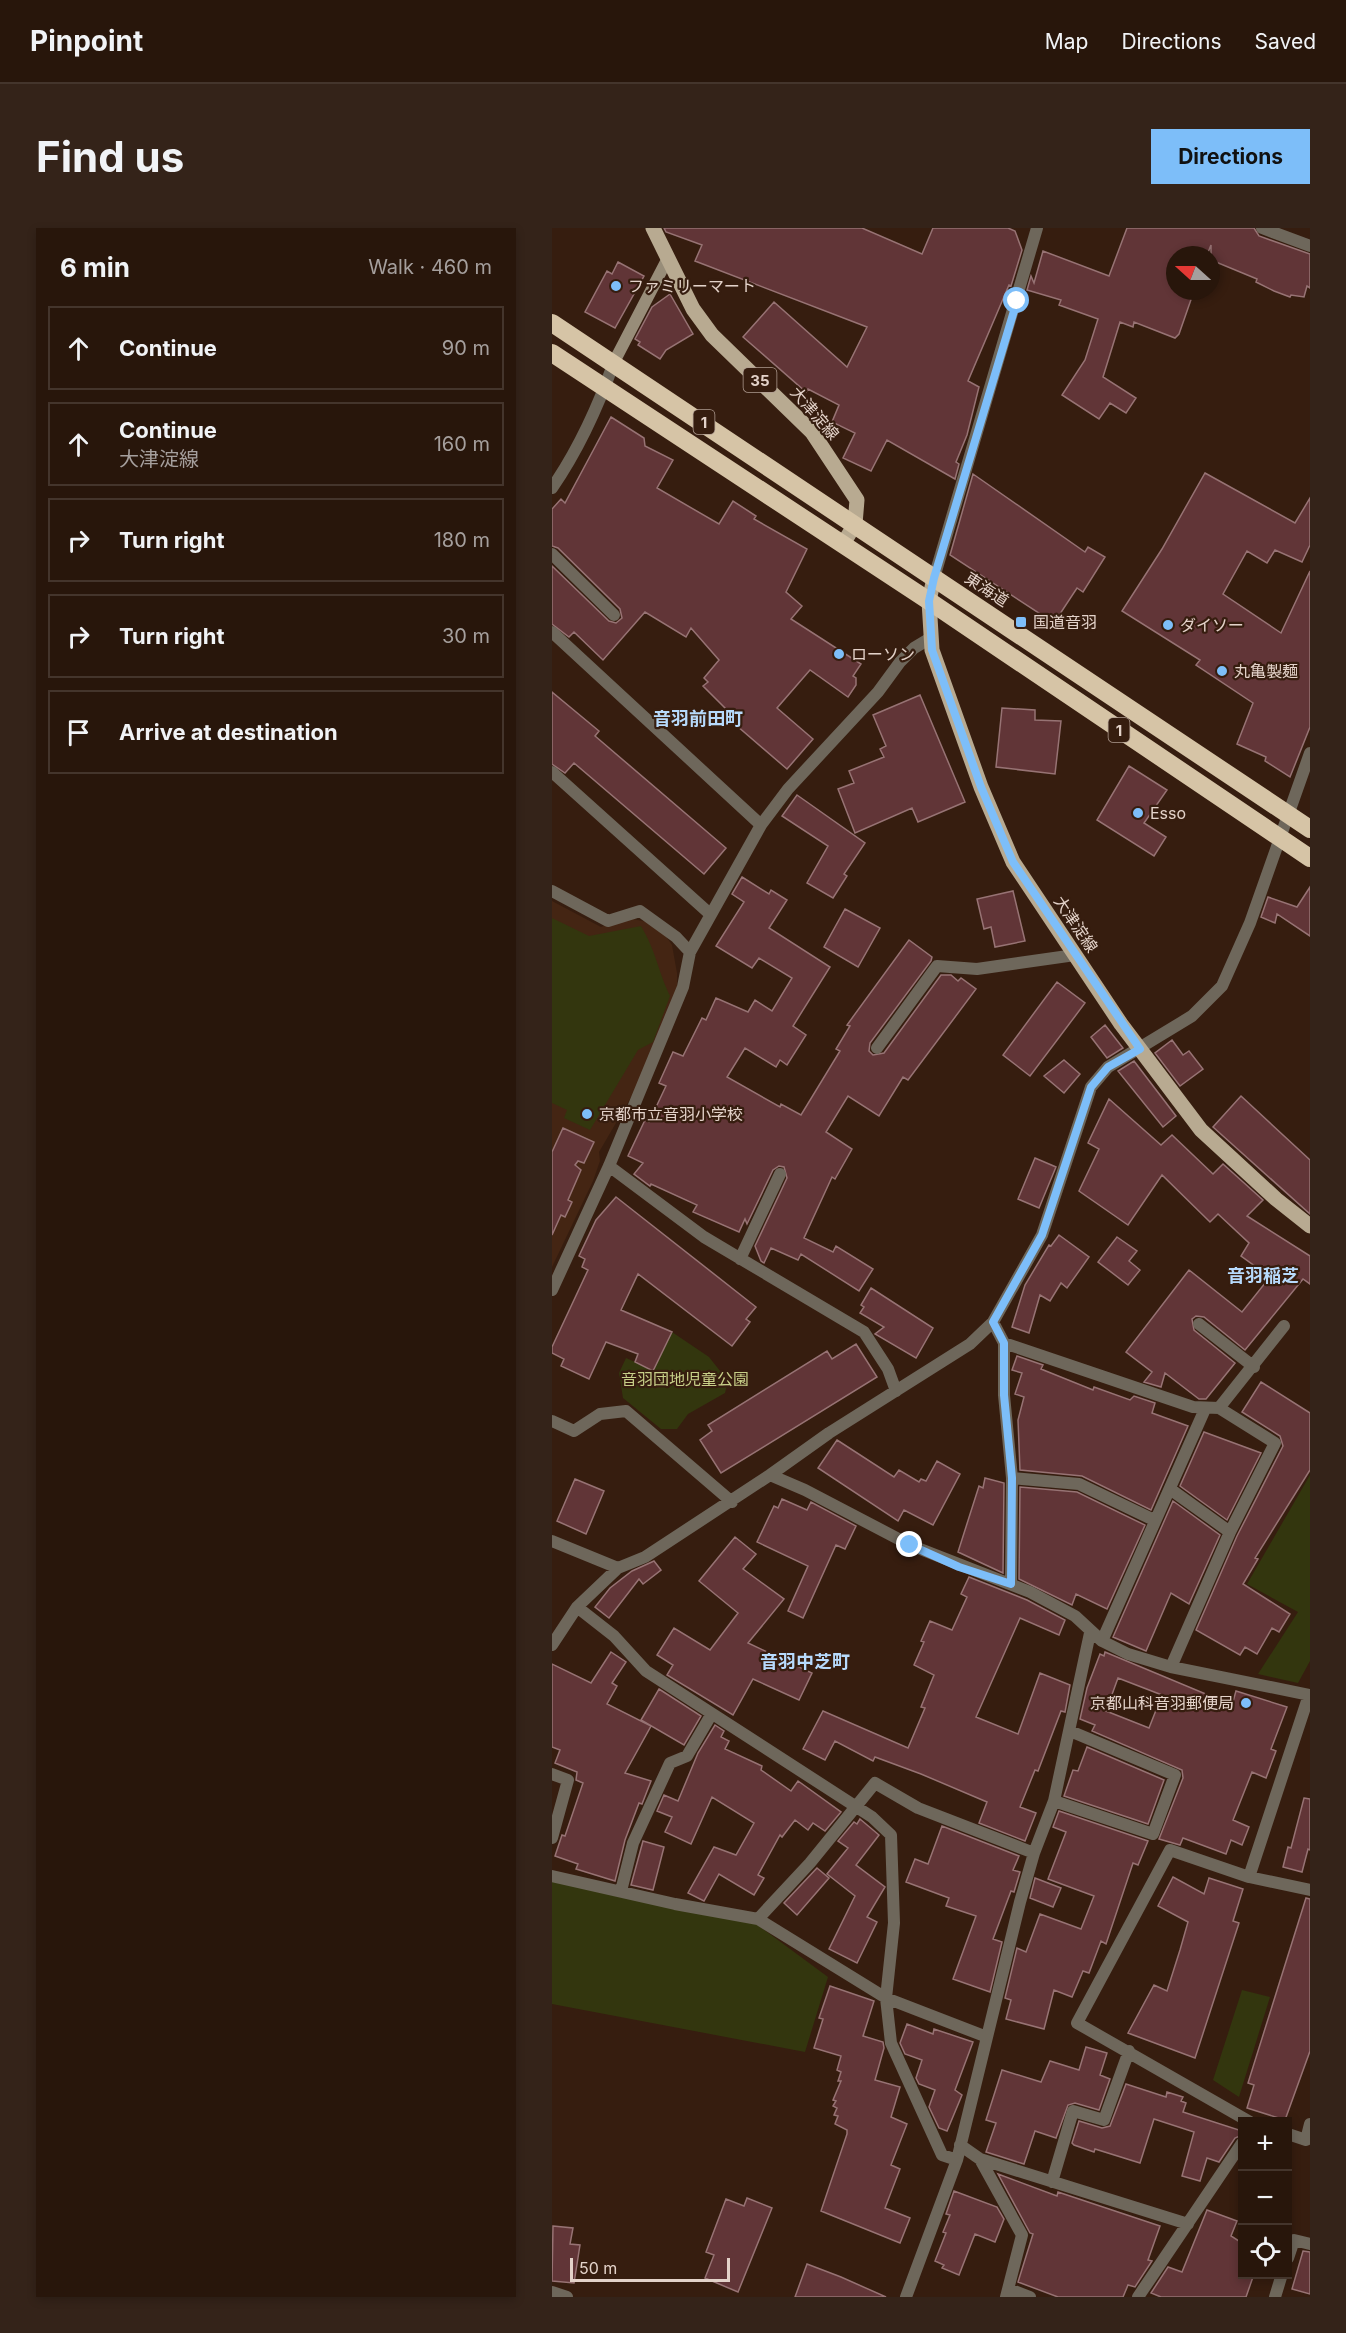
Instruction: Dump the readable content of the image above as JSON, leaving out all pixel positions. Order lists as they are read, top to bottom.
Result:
{
  "streets": {
    "highway": ["1", "東海道"],
    "main road": ["35", "大津淀線"]
  },
  "crossings": [
    ["大津淀線", "1"],
    ["大津淀線", "東海道"]
  ],
  "districts": ["音羽前田町", "音羽稲芝", "音羽中芝町"],
  "parks": ["音羽団地児童公園"],
  "places": {
    "other": [
      "ファミリーマート",
      "ダイソー",
      "ローソン",
      "丸亀製麺",
      "Esso",
      "京都市立音羽小学校",
      "京都山科音羽郵便局"
    ],
    "transit": ["国道音羽"]
  },
  "scale_bar": "50 m",
  "north": "left",
  "page": {
    "header": "Pinpoint",
    "nav": ["Map", "Directions", "Saved"],
    "buttons": "Directions",
    "title": "Find us",
    "heading": ["6 min", "Walk · 460 m"],
    "list": [
      ["Continue", "90 m"],
      ["Continue", "大津淀線", "160 m"],
      ["Turn right", "180 m"],
      ["Turn right", "30 m"],
      "Arrive at destination"
    ],
    "map_buttons": ["+", "−"],
    "scale": "50 m"
  }
}
